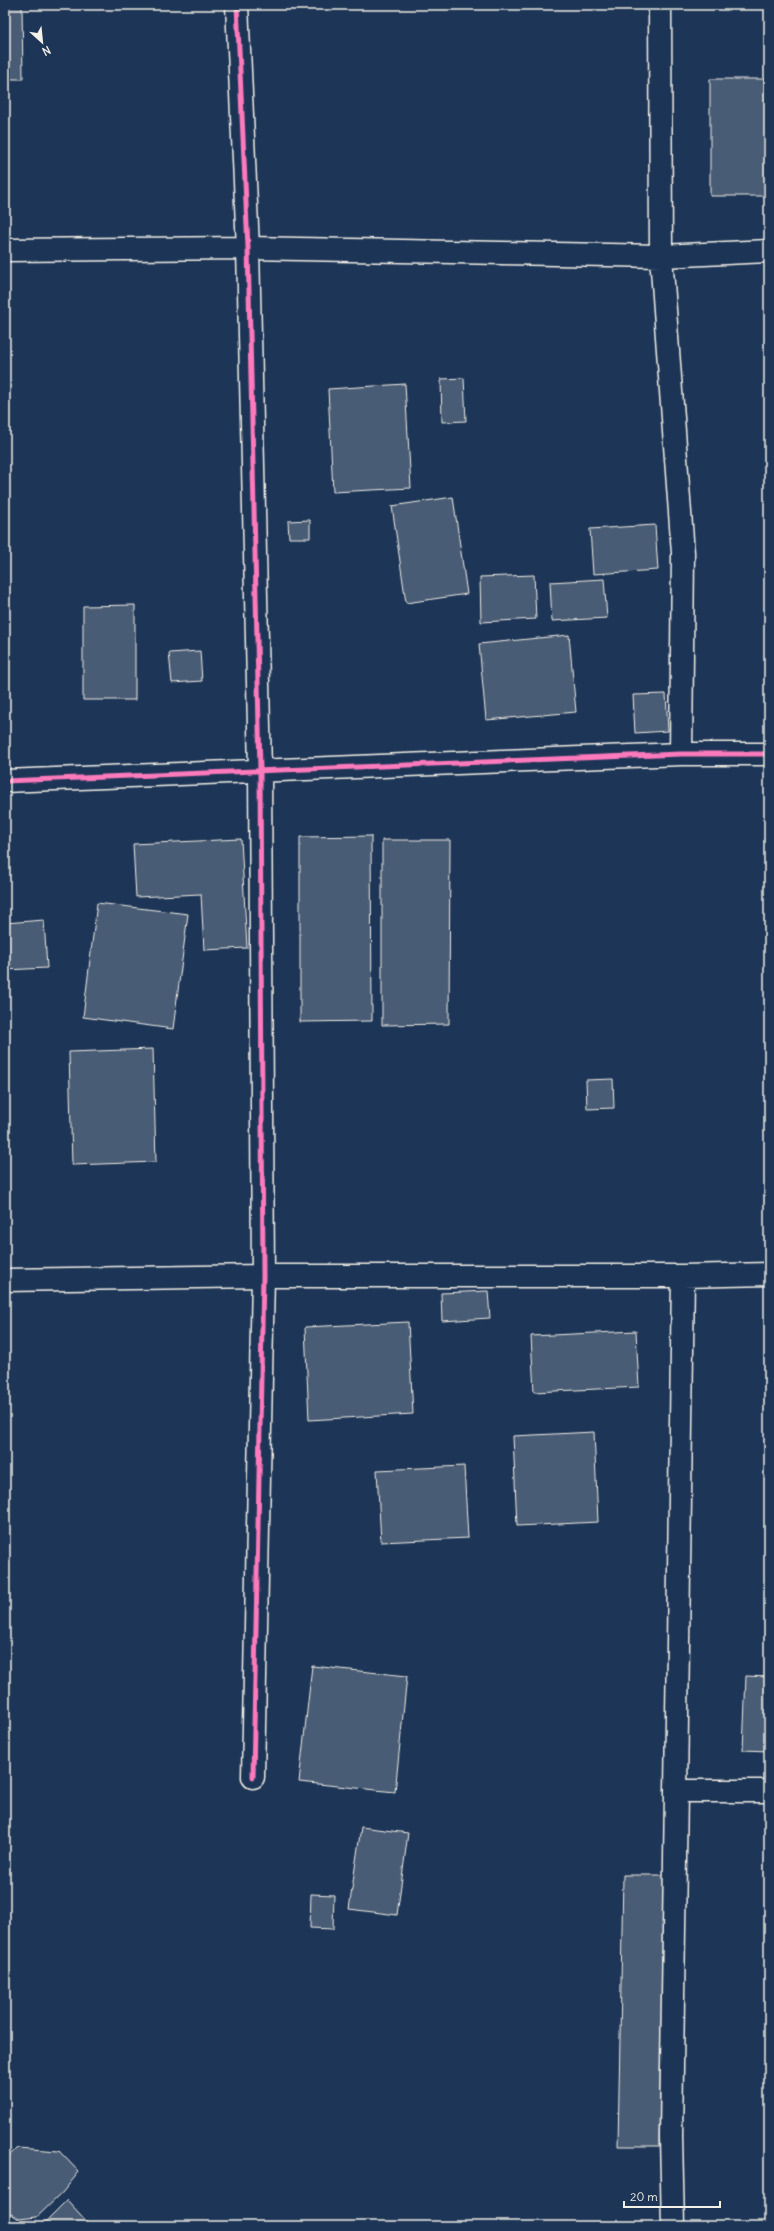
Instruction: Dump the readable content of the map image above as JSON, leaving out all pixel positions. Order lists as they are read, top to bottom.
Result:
{
  "scale_bar": "20 m",
  "north": "bottom right"
}
